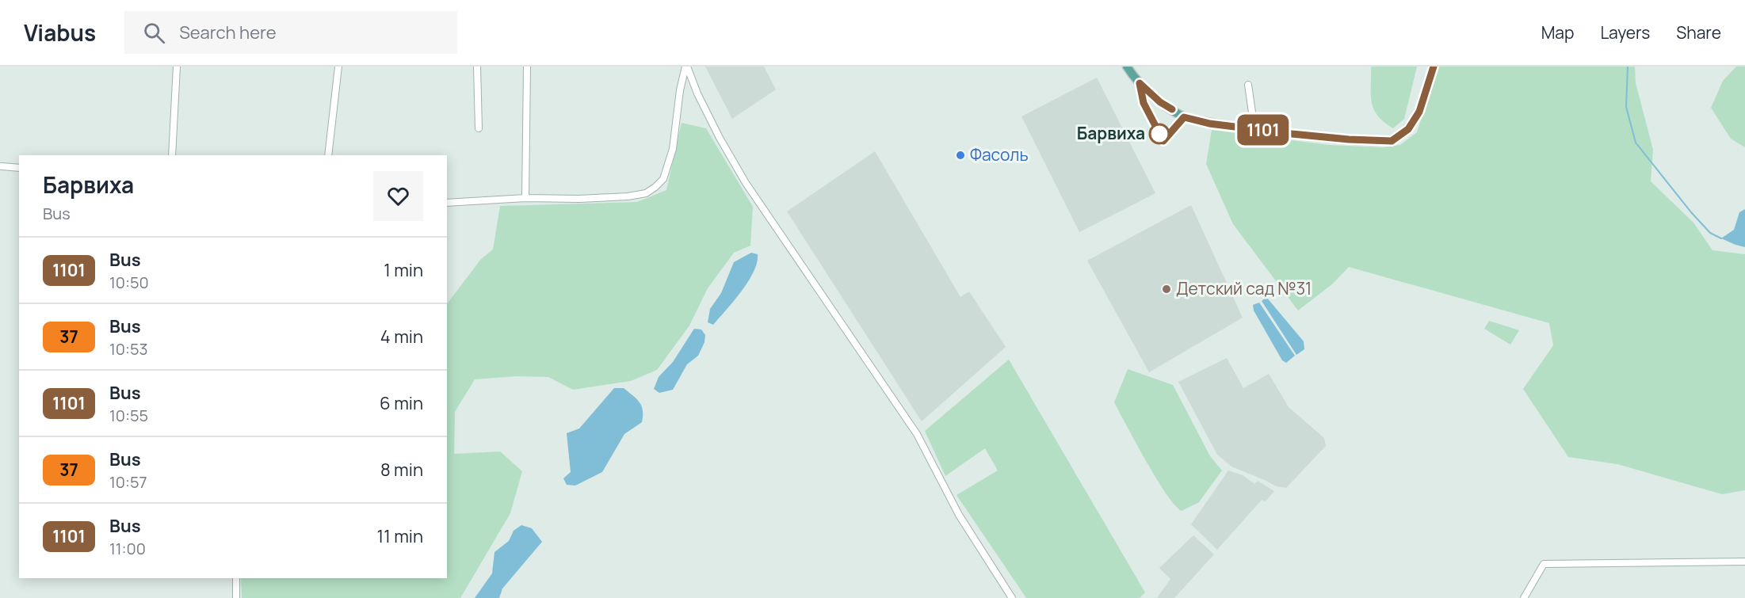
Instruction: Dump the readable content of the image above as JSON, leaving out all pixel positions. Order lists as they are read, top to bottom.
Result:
{
  "places": ["Барвиха", "Фасоль", "Детский сад №31"],
  "lines": ["bus line 1101"],
  "page": {
    "header": "Viabus",
    "search": "Search here",
    "nav": ["Map", "Layers", "Share"],
    "on_map": "1101",
    "heading": ["Барвиха", "Bus"],
    "list": [
      {
        "mark": "1101",
        "name": "Bus",
        "note": "10:50",
        "value": "1 min"
      },
      {
        "mark": "37",
        "name": "Bus",
        "note": "10:53",
        "value": "4 min"
      },
      {
        "mark": "1101",
        "name": "Bus",
        "note": "10:55",
        "value": "6 min"
      },
      {
        "mark": "37",
        "name": "Bus",
        "note": "10:57",
        "value": "8 min"
      },
      {
        "mark": "1101",
        "name": "Bus",
        "note": "11:00",
        "value": "11 min"
      }
    ]
  }
}
